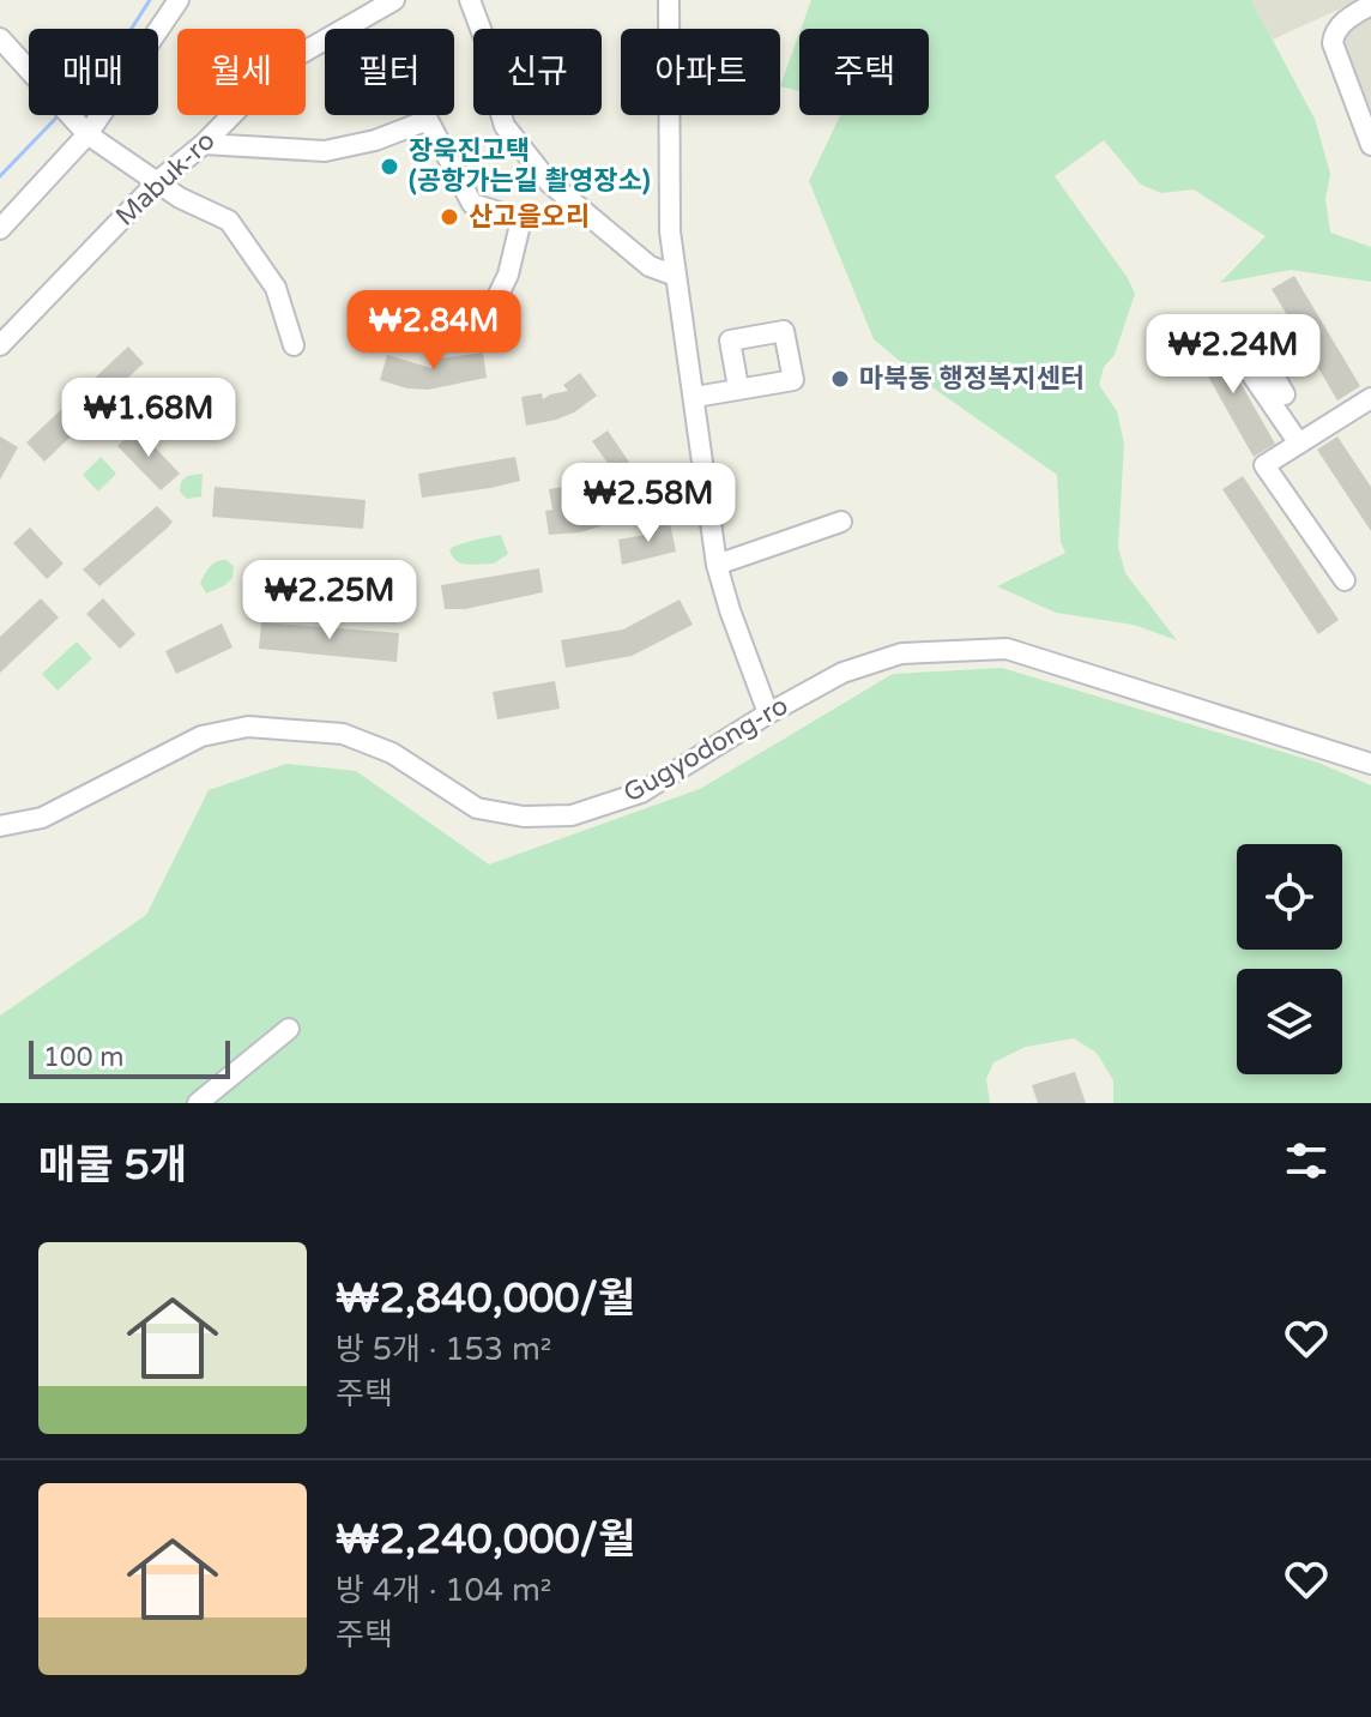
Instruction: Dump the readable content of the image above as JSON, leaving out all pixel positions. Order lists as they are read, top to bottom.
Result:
{
  "streets": {
    "street": ["Mabuk-ro", "Gugyodong-ro"]
  },
  "places": ["장욱진고택 (공항가는길 촬영장소)", "산고을오리", "마북동 행정복지센터"],
  "scale_bar": "100 m",
  "page": {
    "chip": [
      "매매",
      "월세",
      "필터",
      "신규",
      "아파트",
      "주택"
    ],
    "price": [
      "₩2.84M",
      "₩2.24M",
      "₩1.68M",
      "₩2.58M",
      "₩2.25M"
    ],
    "scale": "100 m",
    "heading": "매물 5개",
    "list": [
      {
        "name": "₩2,840,000/월",
        "note": "방 5개 · 153 m² · 주택"
      },
      {
        "name": "₩2,240,000/월",
        "note": "방 4개 · 104 m² · 주택"
      }
    ]
  }
}
